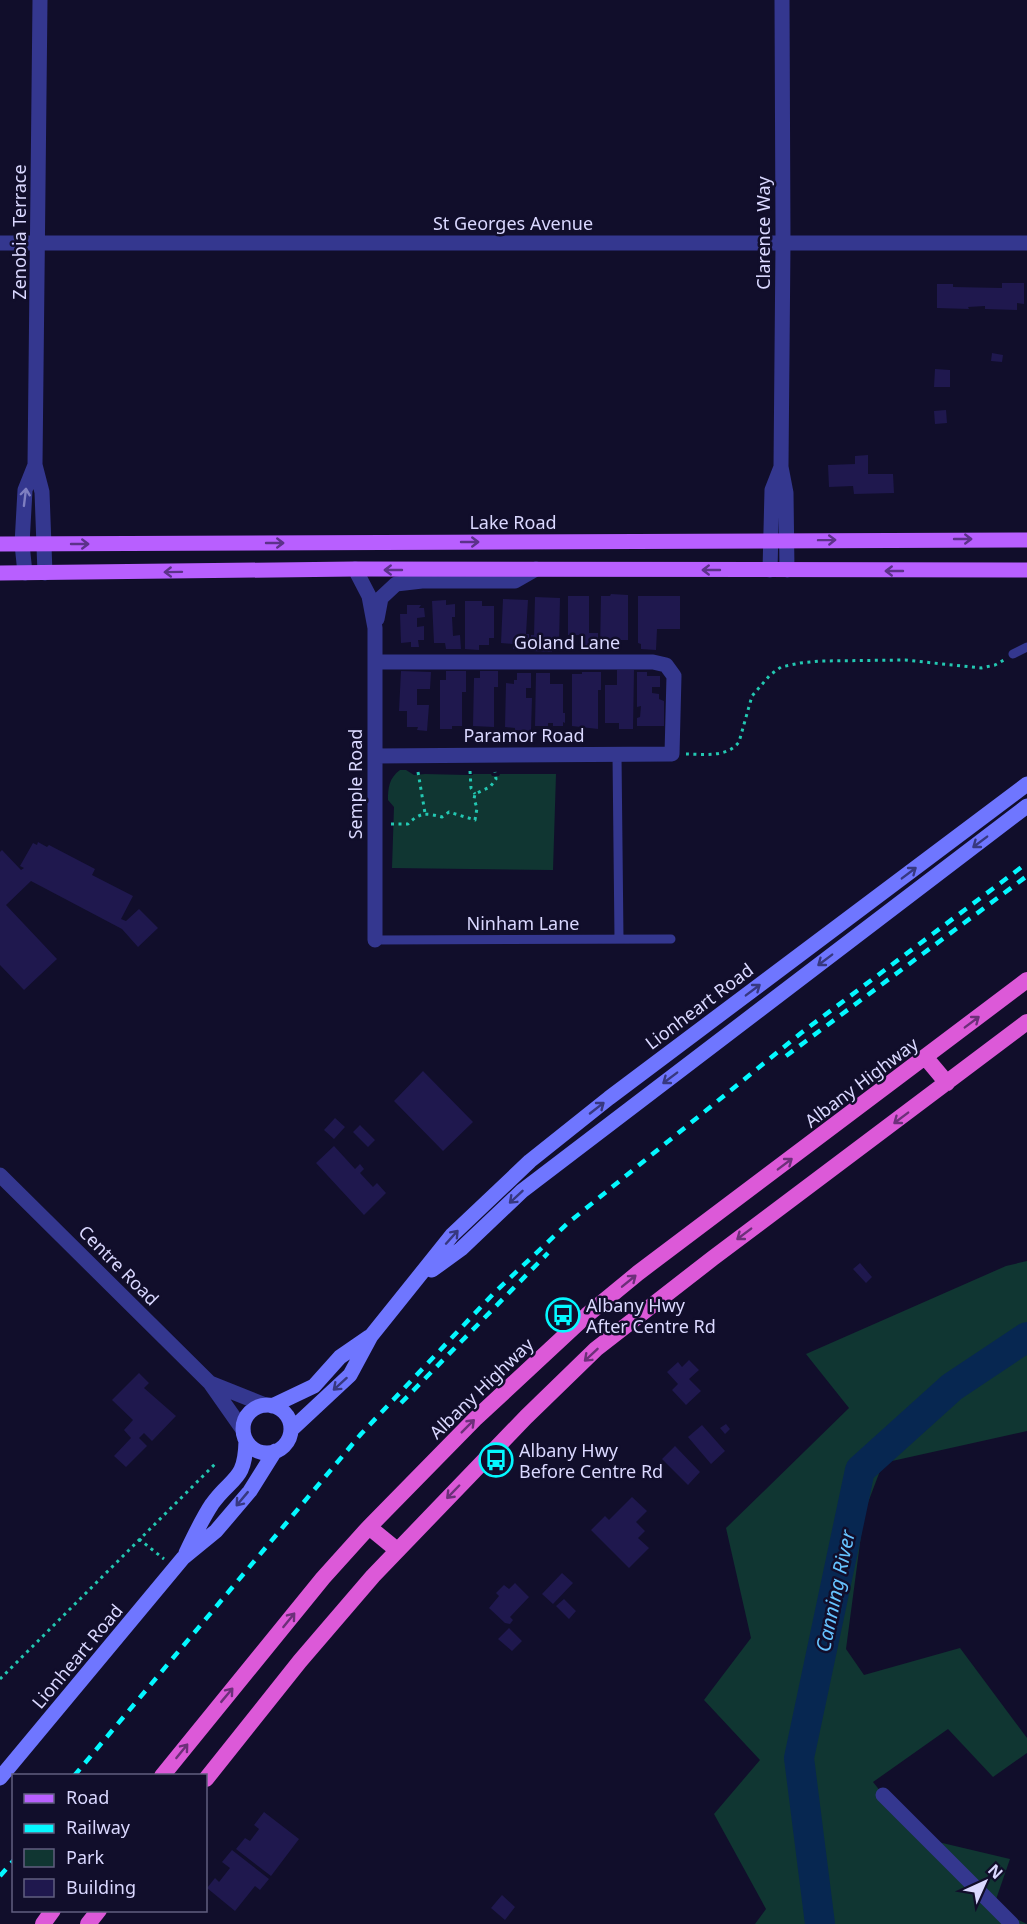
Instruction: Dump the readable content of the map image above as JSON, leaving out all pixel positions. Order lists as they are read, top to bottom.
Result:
{
  "streets": {
    "highway": ["Albany Highway"],
    "main road": ["Lake Road", "Lionheart Road"],
    "street": [
      "St Georges Avenue",
      "Zenobia Terrace",
      "Clarence Way",
      "Goland Lane",
      "Paramor Road",
      "Semple Road",
      "Centre Road"
    ],
    "lane": ["Ninham Lane"]
  },
  "crossings": [
    ["St Georges Avenue", "Zenobia Terrace"],
    ["St Georges Avenue", "Clarence Way"],
    ["Zenobia Terrace", "Lake Road"],
    ["Clarence Way", "Lake Road"],
    ["Goland Lane", "Paramor Road"],
    ["Goland Lane", "Semple Road"],
    ["Paramor Road", "Semple Road"],
    ["Semple Road", "Ninham Lane"],
    ["Lionheart Road", "Centre Road"]
  ],
  "water": ["Canning River"],
  "places": {
    "bus stop": ["Albany Hwy After Centre Rd", "Albany Hwy Before Centre Rd"]
  },
  "legend": [
    "Road",
    "Railway",
    "Park",
    "Building"
  ],
  "north": "top right"
}
